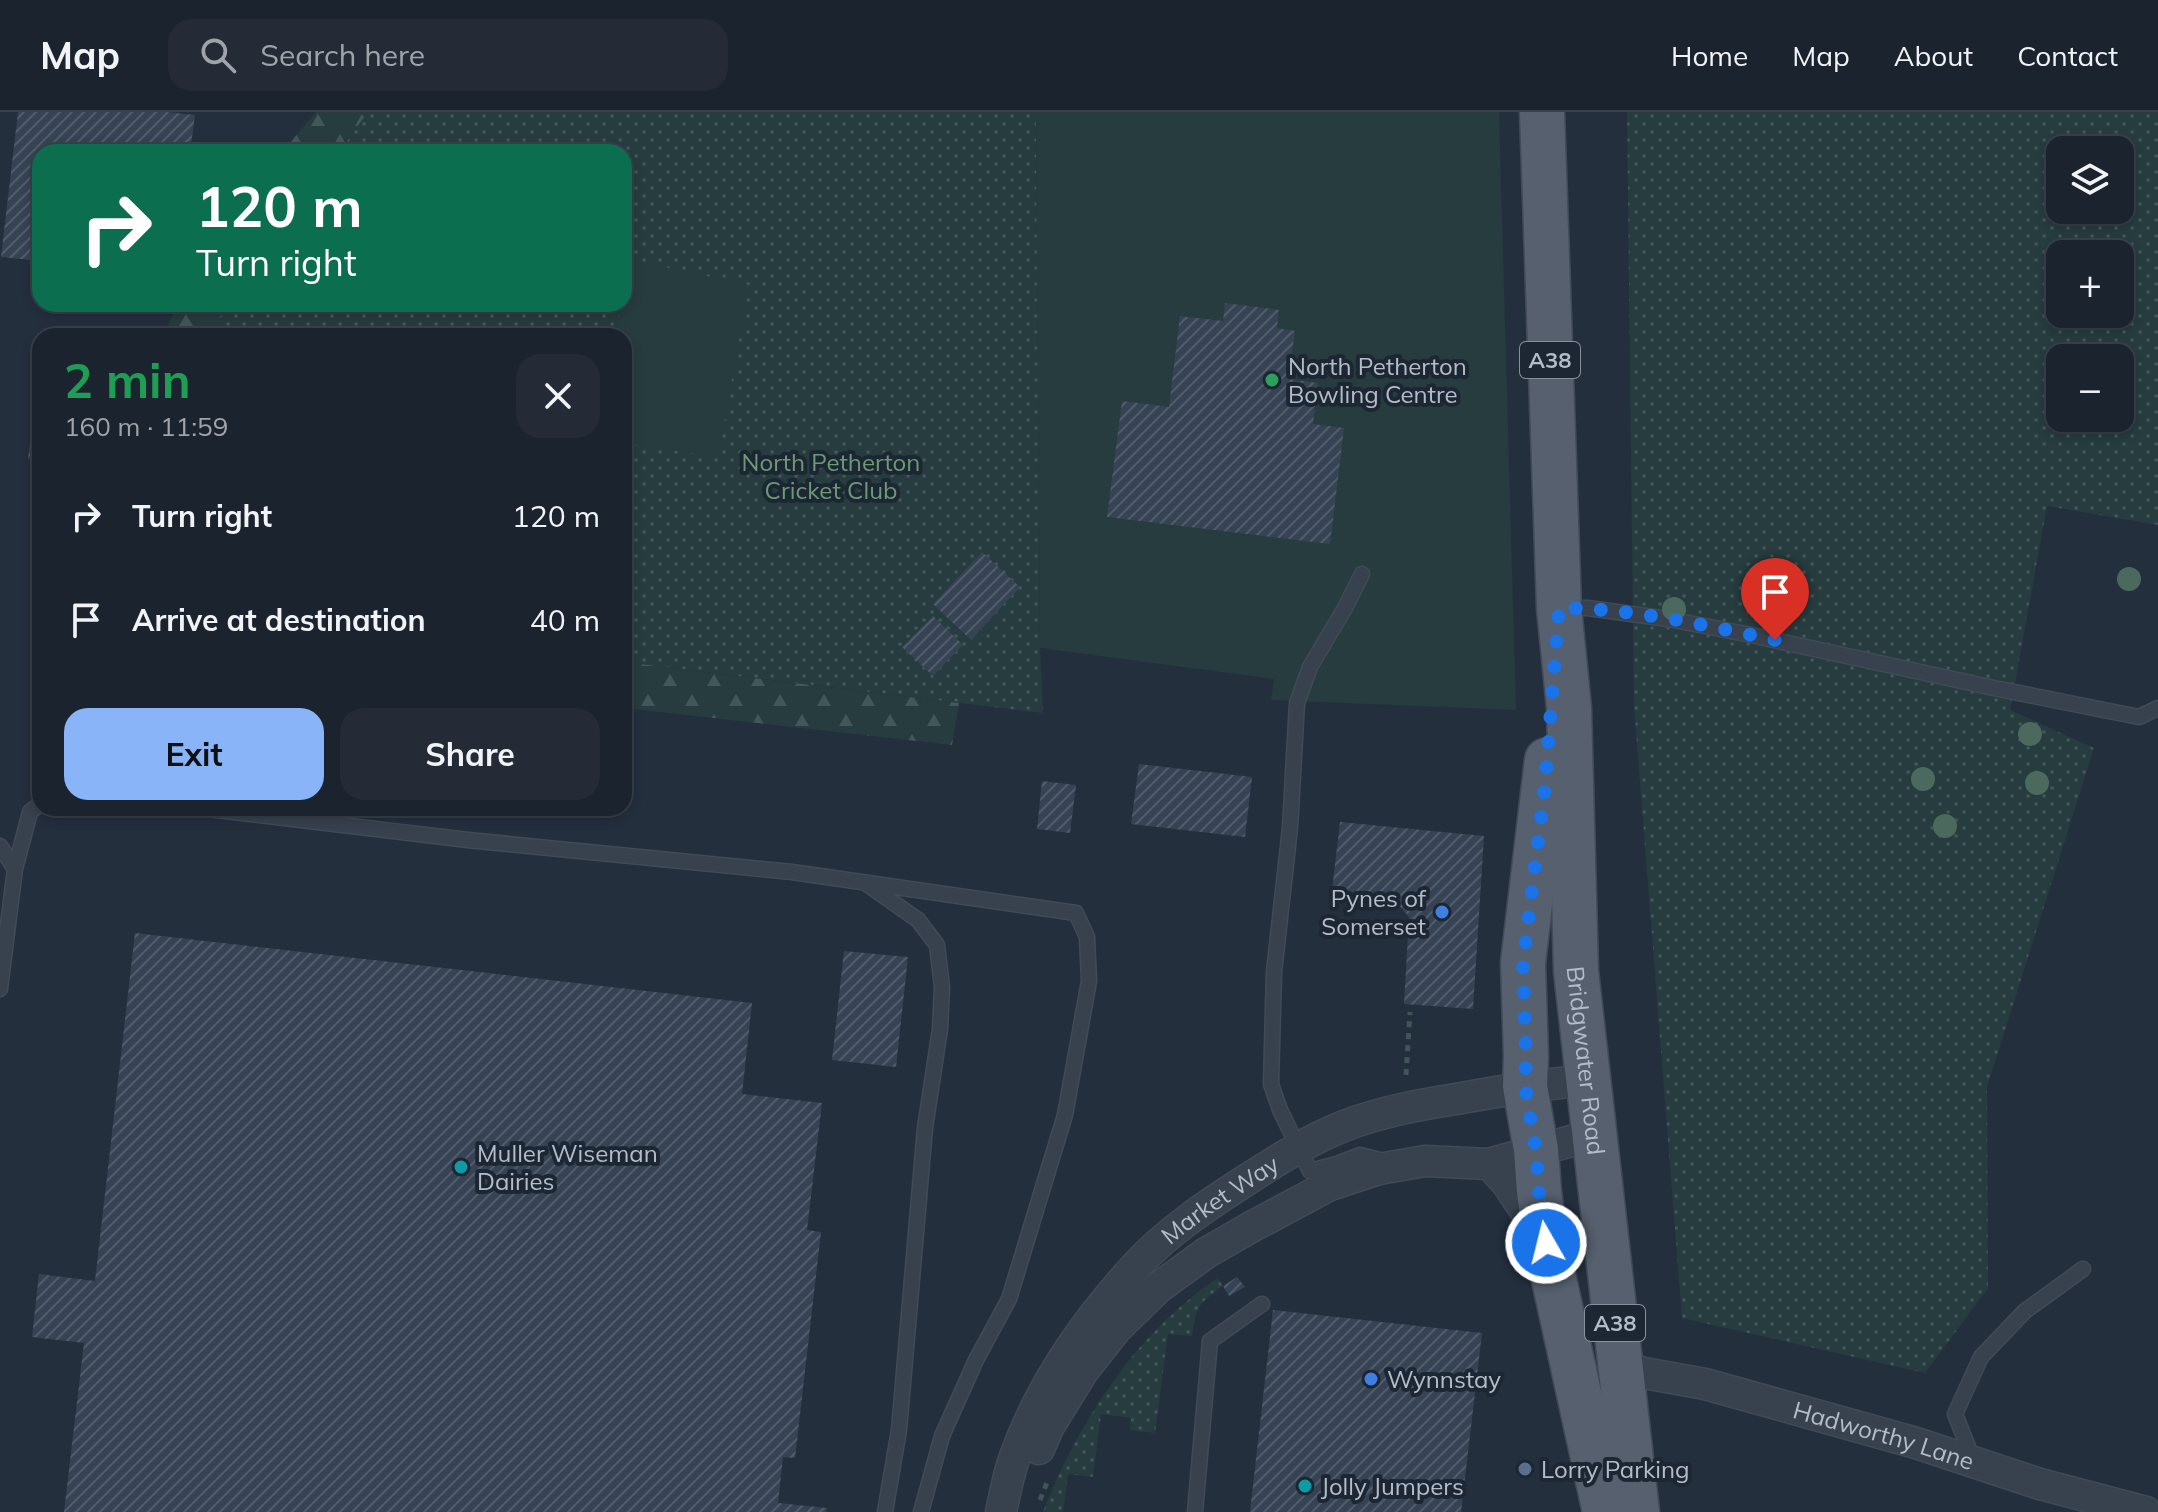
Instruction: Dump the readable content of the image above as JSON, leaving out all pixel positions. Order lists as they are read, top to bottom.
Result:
{
  "streets": {
    "main road": ["A38", "Bridgwater Road"],
    "street": ["Market Way", "Hadworthy Lane"]
  },
  "crossings": [
    ["Bridgwater Road", "Market Way"],
    ["Bridgwater Road", "Hadworthy Lane"]
  ],
  "parks": ["North Petherton Cricket Club"],
  "places": [
    "North Petherton Bowling Centre",
    "Pynes of Somerset",
    "Muller Wiseman Dairies",
    "Wynnstay",
    "Lorry Parking",
    "Jolly Jumpers"
  ],
  "page": {
    "header": "Map",
    "search": "Search here",
    "nav": [
      "Home",
      "Map",
      "About",
      "Contact"
    ],
    "map_buttons": ["+", "−"],
    "turn": ["120 m", "Turn right"],
    "heading": ["2 min", "160 m · 11:59"],
    "list": [
      {
        "name": "Turn right",
        "value": "120 m"
      },
      {
        "name": "Arrive at destination",
        "value": "40 m"
      }
    ],
    "buttons": ["Exit", "Share"]
  }
}
